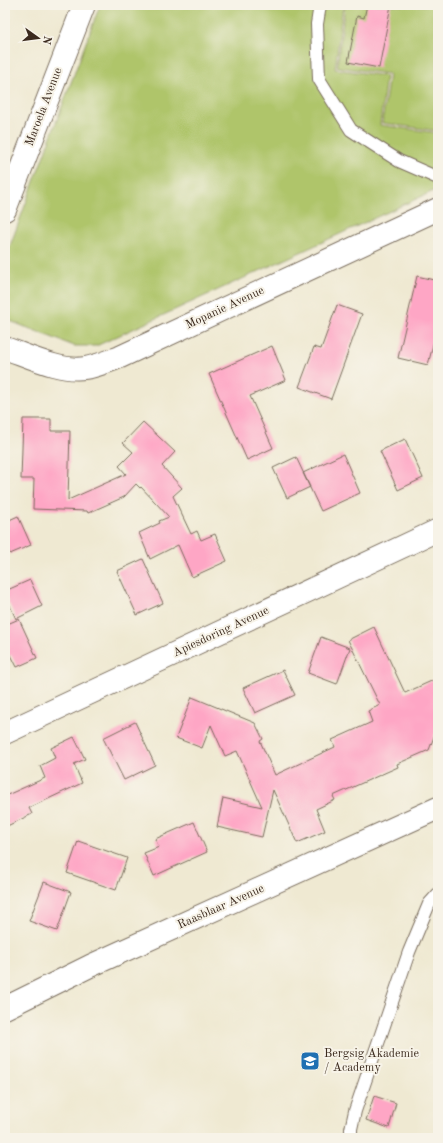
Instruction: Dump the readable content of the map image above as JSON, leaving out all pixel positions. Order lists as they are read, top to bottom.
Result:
{
  "streets": {
    "street": [
      "Maroela Avenue",
      "Mopanie Avenue",
      "Apiesdoring Avenue",
      "Raasblaar Avenue"
    ]
  },
  "places": {
    "school or university": ["Bergsig Akademie / Academy"]
  },
  "north": "right"
}
